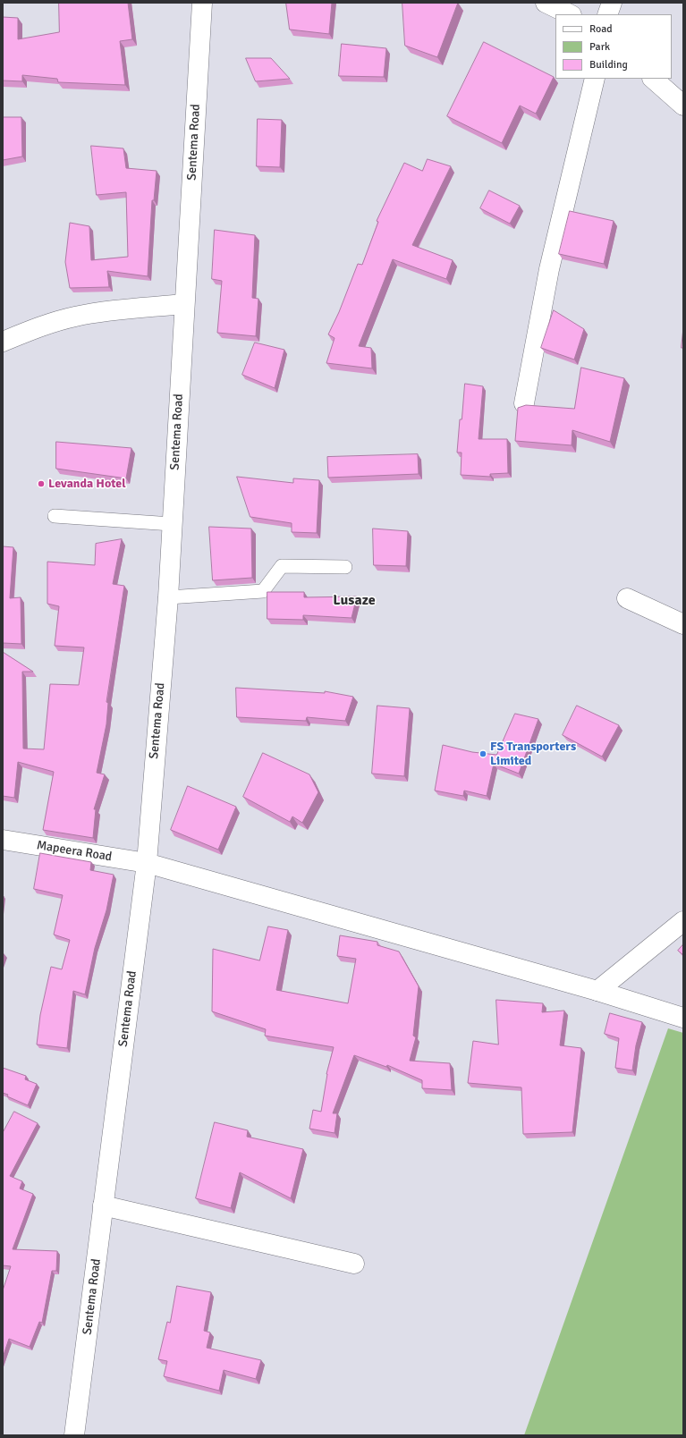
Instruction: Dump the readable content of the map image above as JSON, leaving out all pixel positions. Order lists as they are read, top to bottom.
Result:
{
  "streets": {
    "street": ["Sentema Road", "Mapeera Road"]
  },
  "crossings": [
    ["Sentema Road", "Mapeera Road"]
  ],
  "districts": ["Lusaze"],
  "places": ["Levanda Hotel", "FS Transporters Limited"],
  "legend": ["Road", "Park", "Building"]
}
